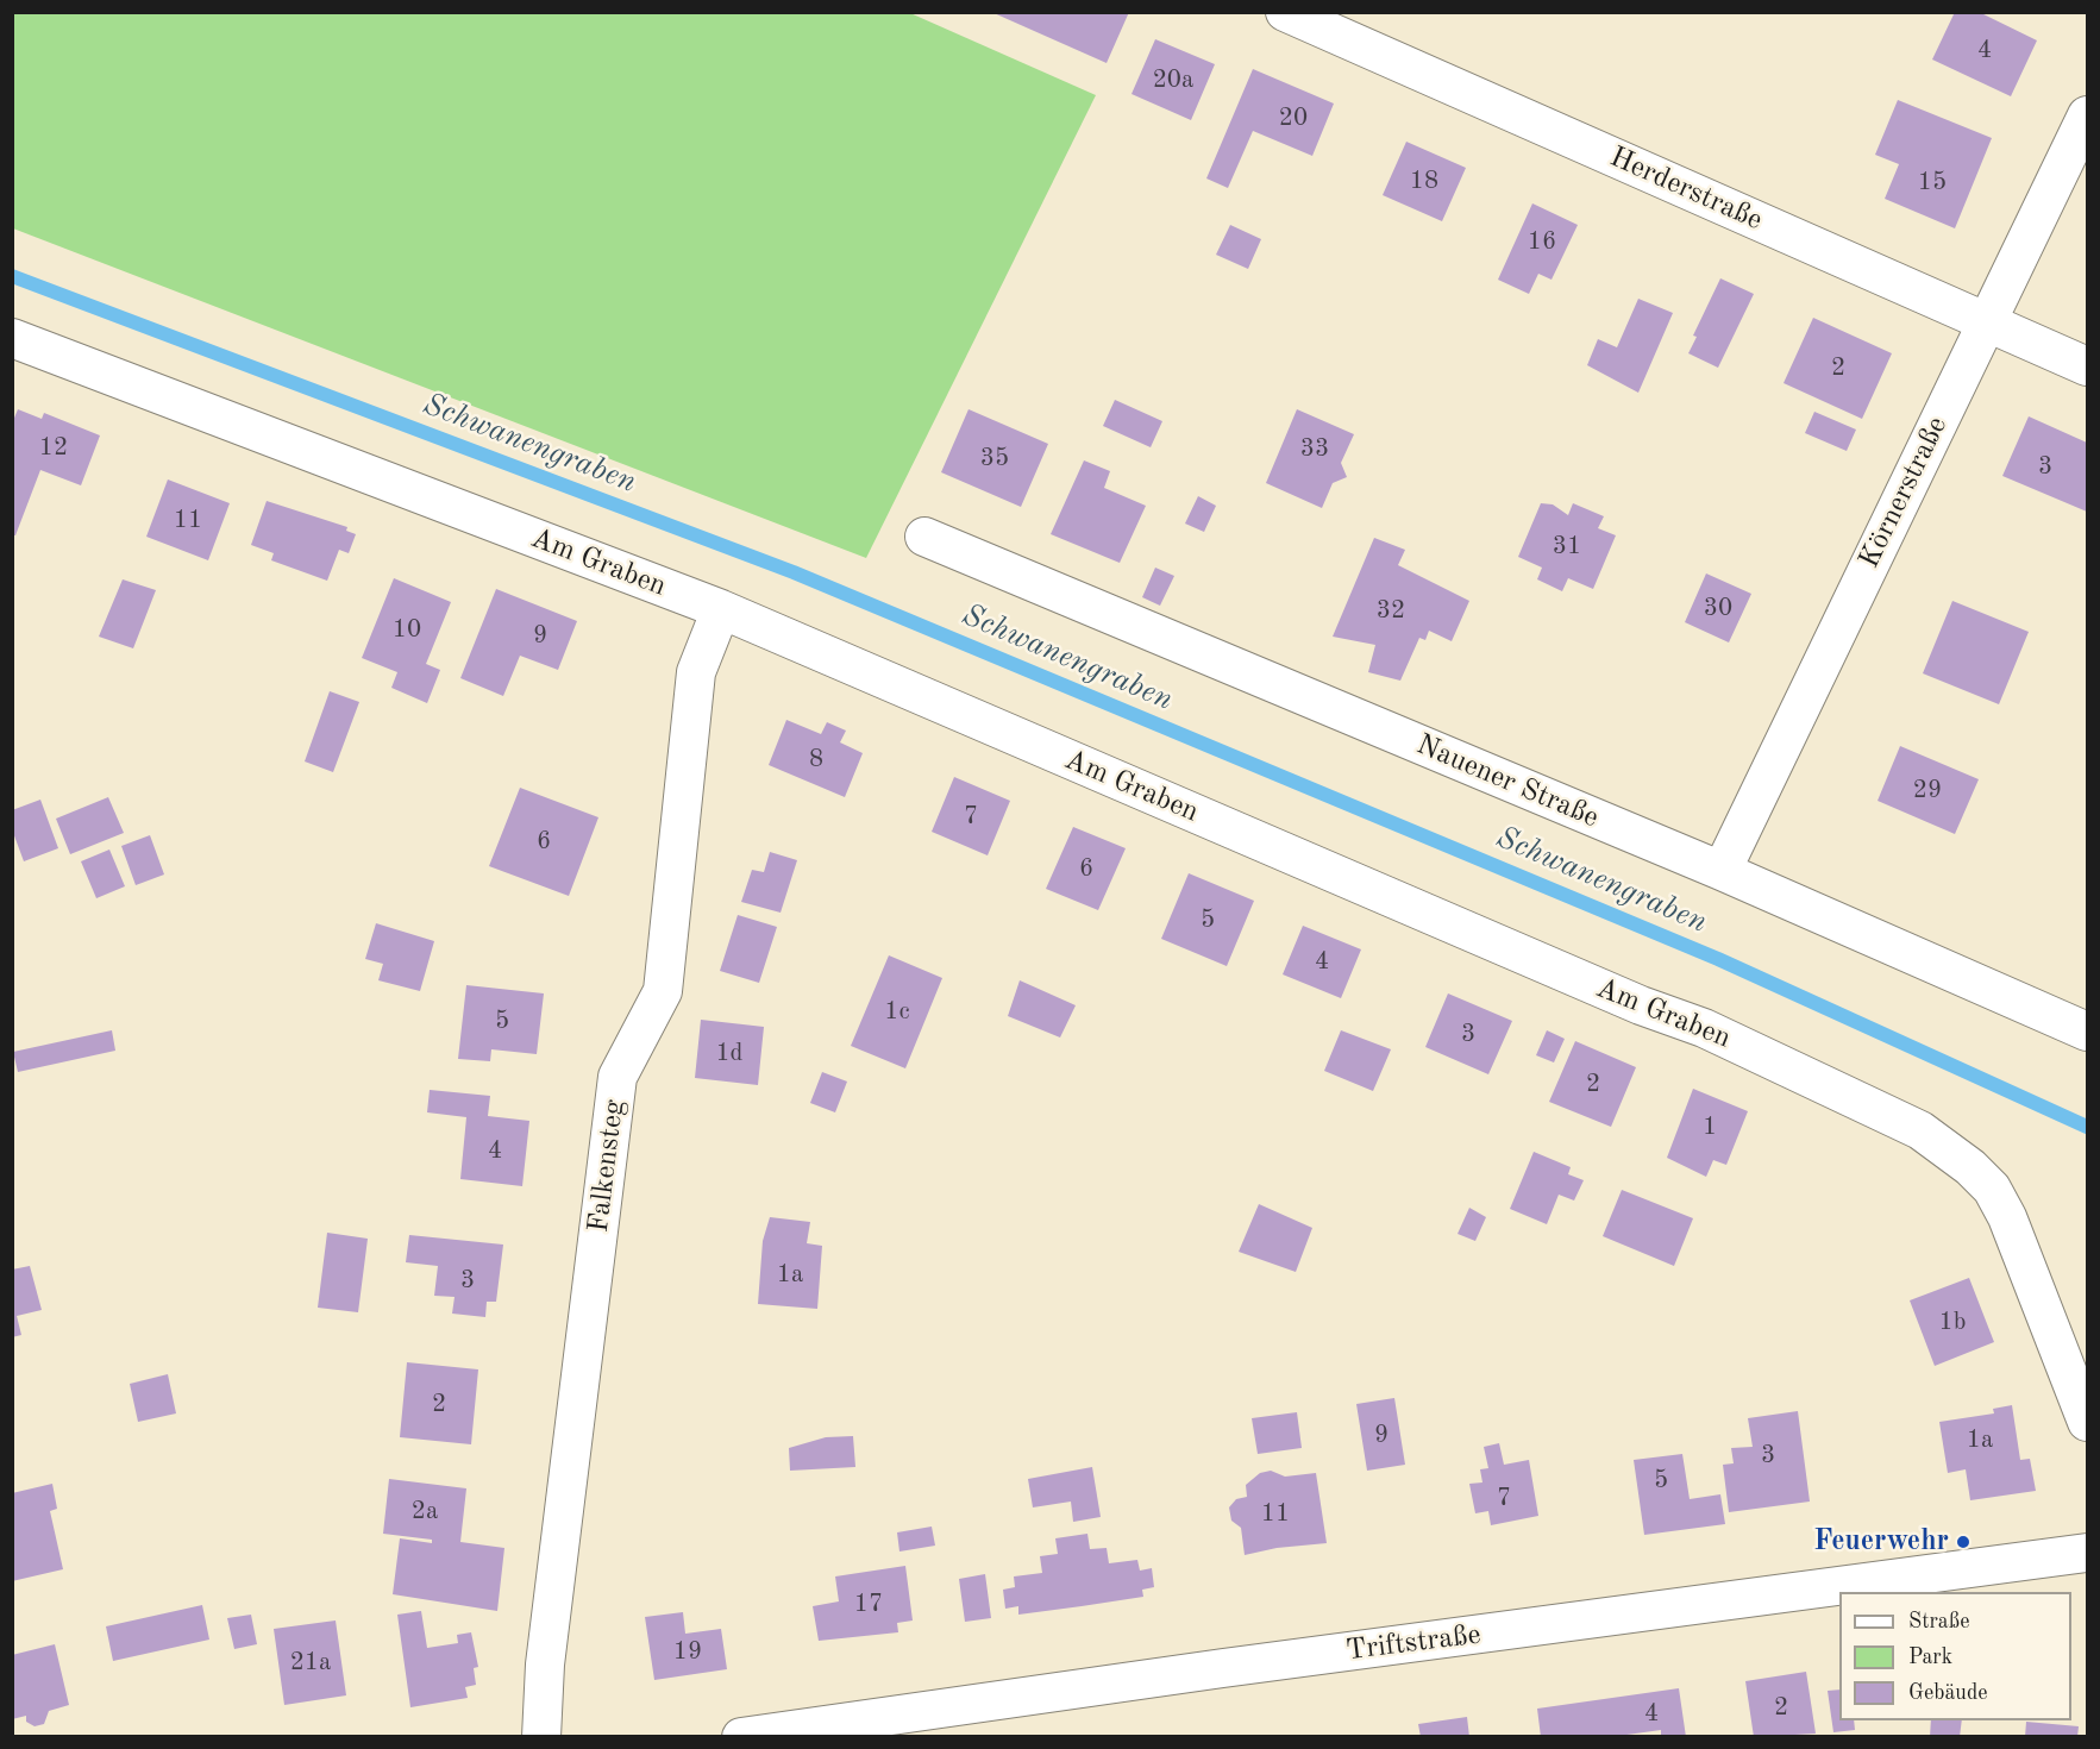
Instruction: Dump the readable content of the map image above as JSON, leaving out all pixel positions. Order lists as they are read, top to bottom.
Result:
{
  "streets": {
    "street": [
      "Herderstraße",
      "Körnerstraße",
      "Am Graben",
      "Nauener Straße",
      "Falkensteg",
      "Triftstraße"
    ]
  },
  "crossings": [
    ["Herderstraße", "Körnerstraße"],
    ["Körnerstraße", "Nauener Straße"],
    ["Am Graben", "Falkensteg"]
  ],
  "water": ["Schwanengraben"],
  "places": ["Feuerwehr"],
  "house_numbers": [
    "4",
    "20a",
    "20",
    "18",
    "15",
    "16",
    "2",
    "12",
    "33",
    "35",
    "3",
    "11",
    "31",
    "30",
    "32",
    "10",
    "9",
    "8",
    "29",
    "7",
    "6",
    "6",
    "5",
    "4",
    "1c",
    "5",
    "3",
    "1d",
    "2",
    "1",
    "4",
    "1a",
    "3",
    "1b",
    "2",
    "9",
    "1a",
    "3",
    "5",
    "7",
    "2a",
    "11",
    "17",
    "19",
    "21a",
    "2",
    "4"
  ],
  "legend": ["Straße", "Park", "Gebäude"]
}
